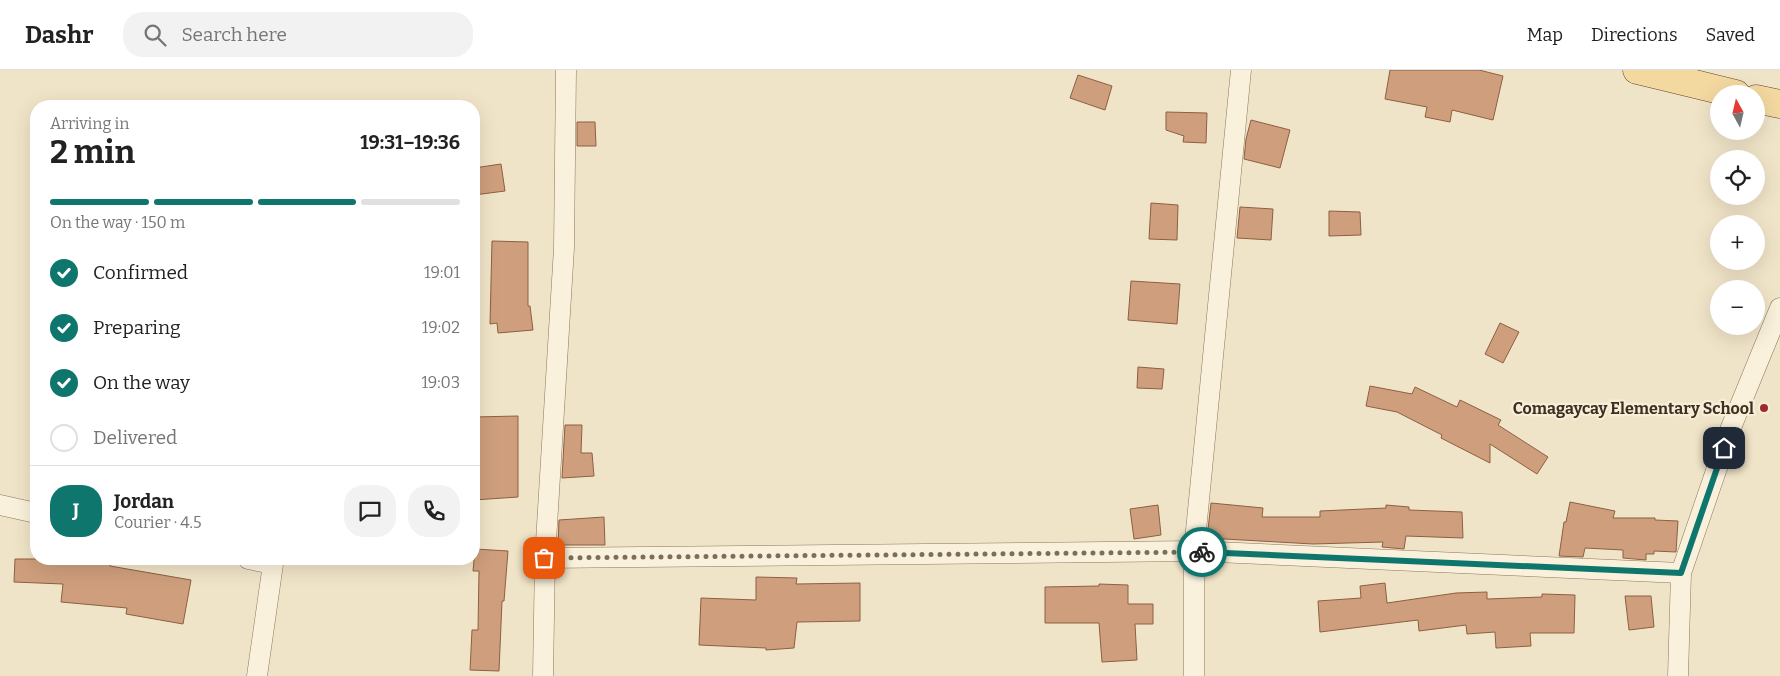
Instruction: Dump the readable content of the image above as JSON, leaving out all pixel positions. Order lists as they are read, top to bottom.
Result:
{
  "places": ["Comagaycay Elementary School"],
  "north": "top",
  "page": {
    "header": "Dashr",
    "search": "Search here",
    "nav": ["Map", "Directions", "Saved"],
    "map_buttons": ["+", "−"],
    "heading": ["2 min", "Arriving in", "19:31–19:36"],
    "panel": ["Jordan", "Courier · 4.5"],
    "bar": "On the way · 150 m",
    "list": [
      ["Confirmed", "19:01"],
      ["Preparing", "19:02"],
      ["On the way", "19:03"],
      "Delivered"
    ],
    "round": "J"
  }
}
